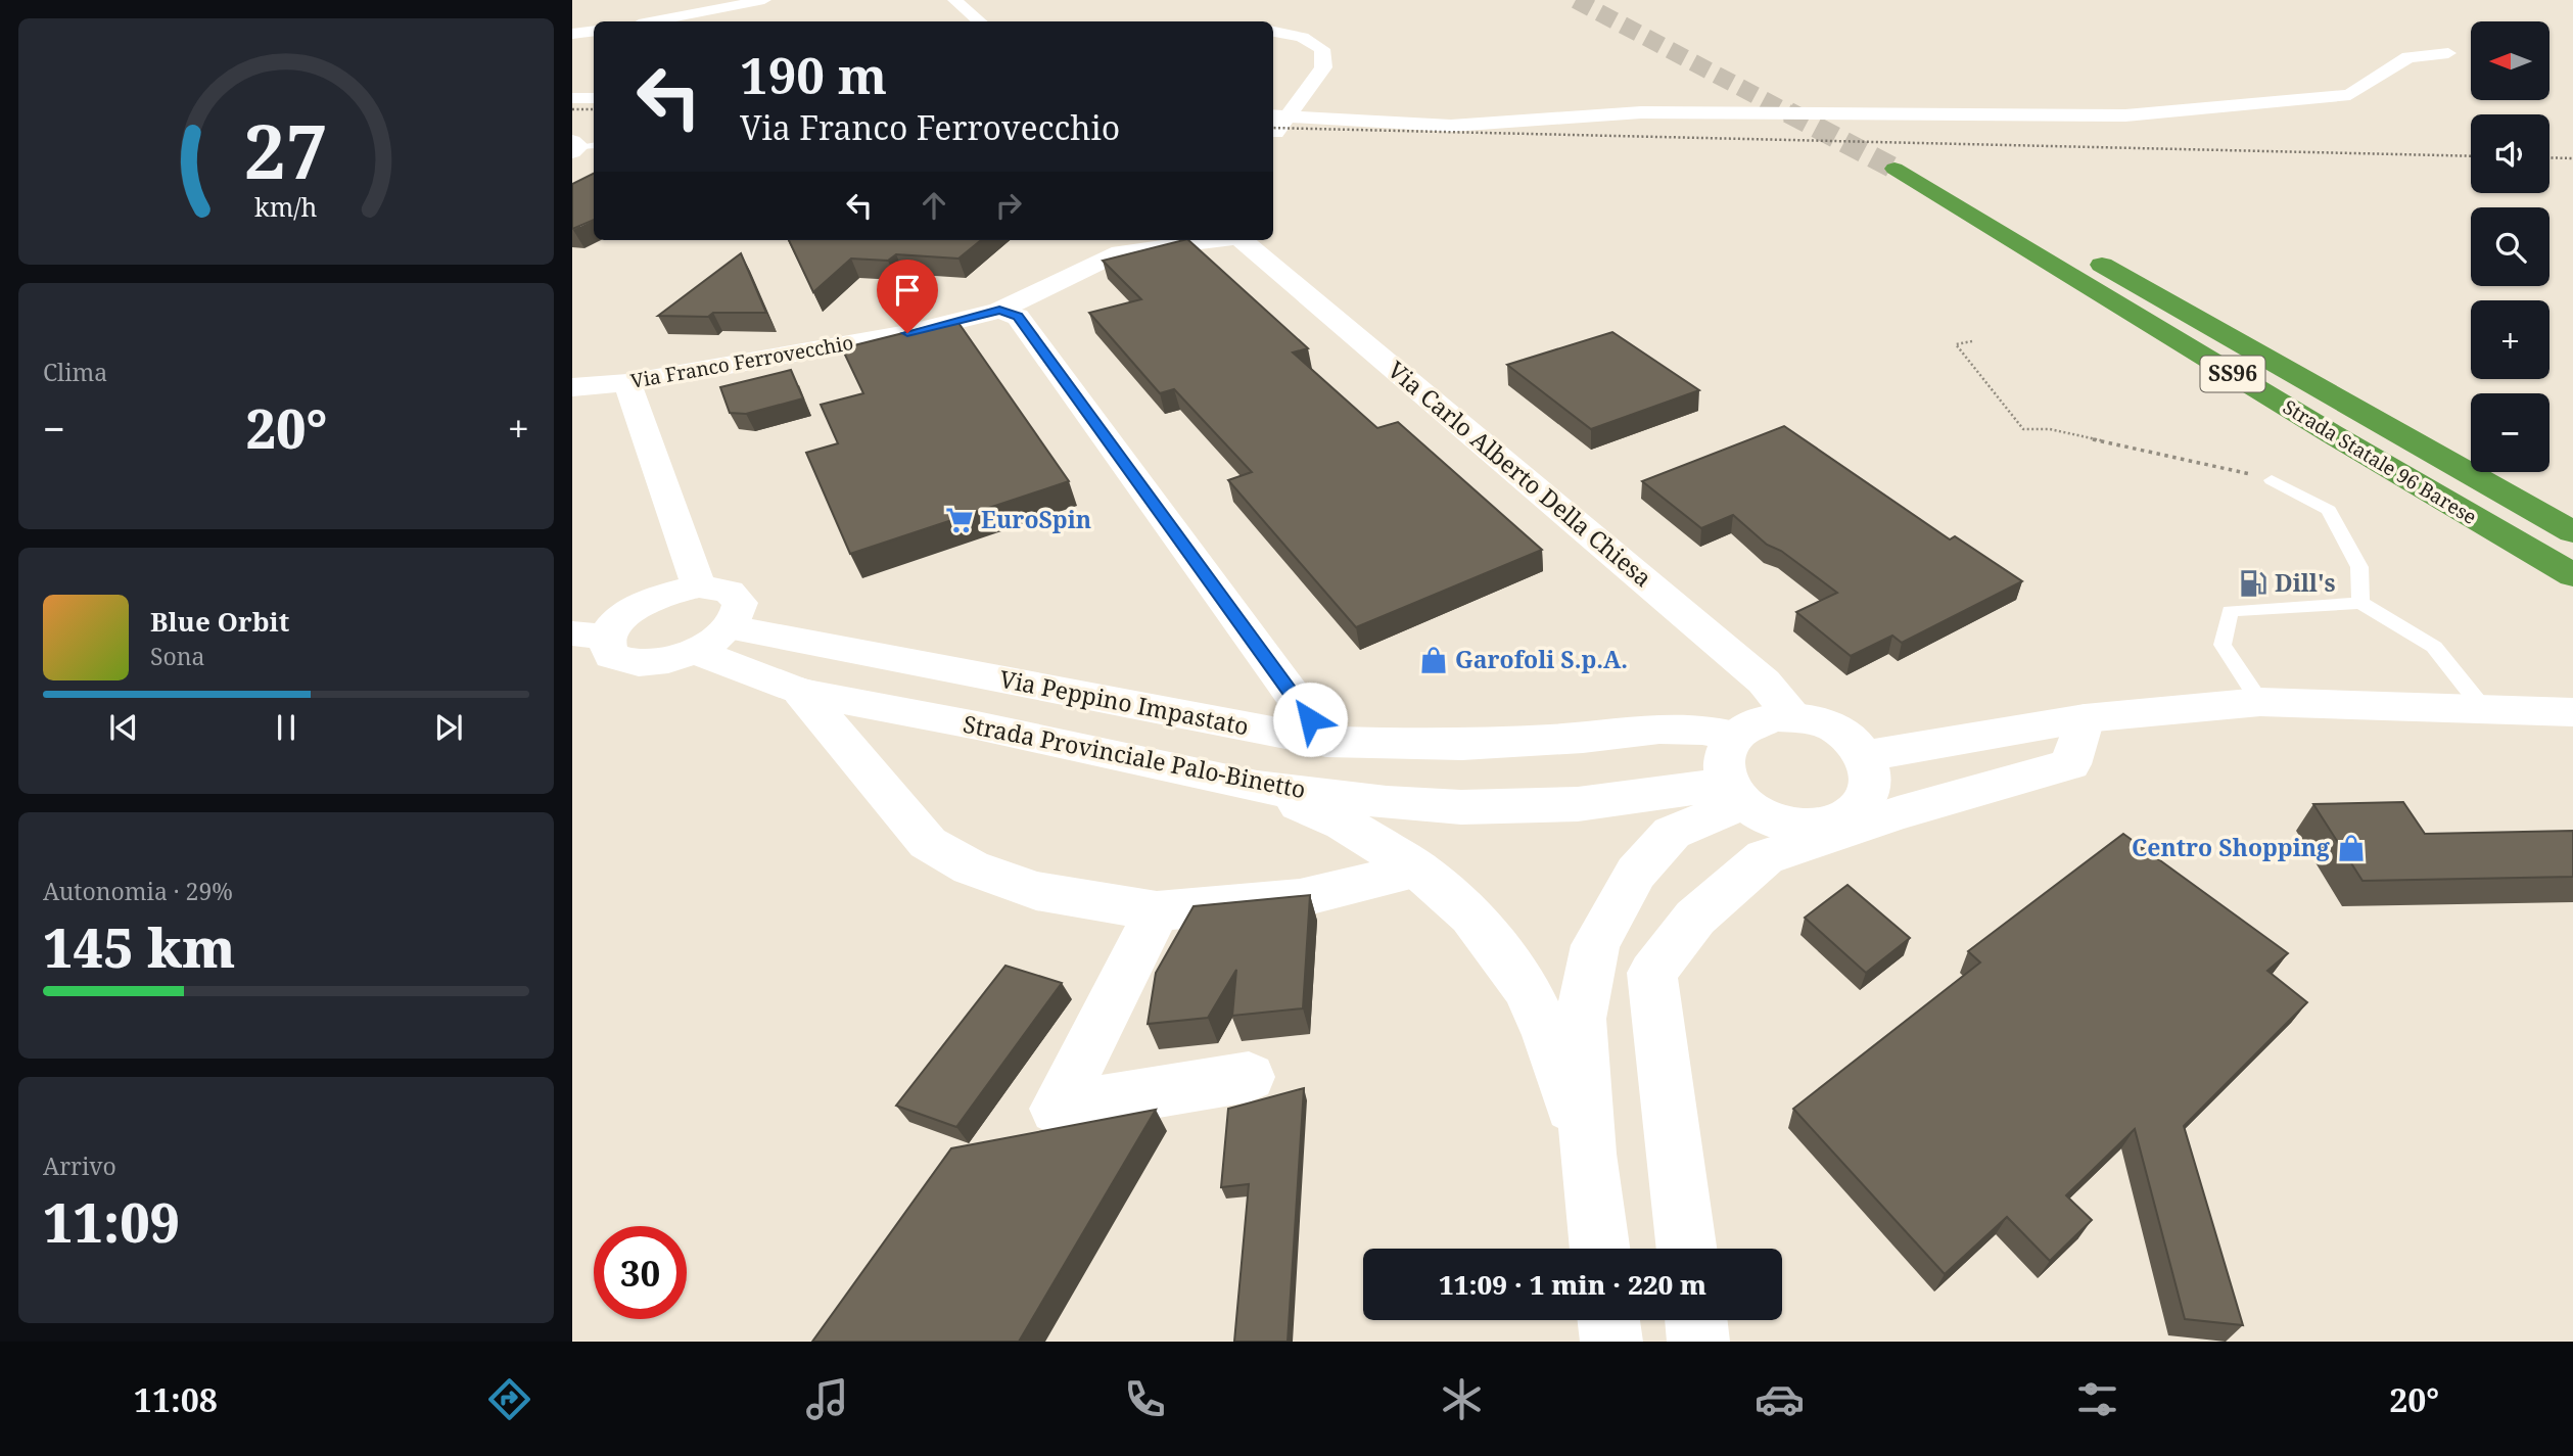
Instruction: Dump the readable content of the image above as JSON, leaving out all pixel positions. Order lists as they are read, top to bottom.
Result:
{
  "streets": {
    "highway": ["SS96", "Strada Statale 96 Barese"],
    "street": [
      "Via Franco Ferrovecchio",
      "Via Carlo Alberto Della Chiesa",
      "Via Peppino Impastato",
      "Strada Provinciale Palo-Binetto"
    ]
  },
  "crossings": [
    ["Via Carlo Alberto Della Chiesa", "Via Peppino Impastato"],
    ["Via Carlo Alberto Della Chiesa", "Strada Provinciale Palo-Binetto"],
    ["Via Peppino Impastato", "Strada Provinciale Palo-Binetto"]
  ],
  "places": {
    "supermarket": ["EuroSpin"],
    "fuel station": ["Dill's"],
    "shop": ["Garofoli S.p.A.", "Centro Shopping"]
  },
  "north": "left",
  "page": {
    "map_buttons": ["+", "−"],
    "turn": ["190 m", "Via Franco Ferrovecchio"],
    "tile": [
      "Clima",
      ["Autonomia · 29%", "145 km"],
      ["Arrivo", "11:09"]
    ],
    "heat": ["−", "20°", "+"],
    "song": ["Blue Orbit", "Sona"],
    "limit": "30",
    "trip": "11:09 · 1 min · 220 m",
    "tabs": ["11:08", "20°"],
    "gauge": ["27", "km/h"]
  }
}
